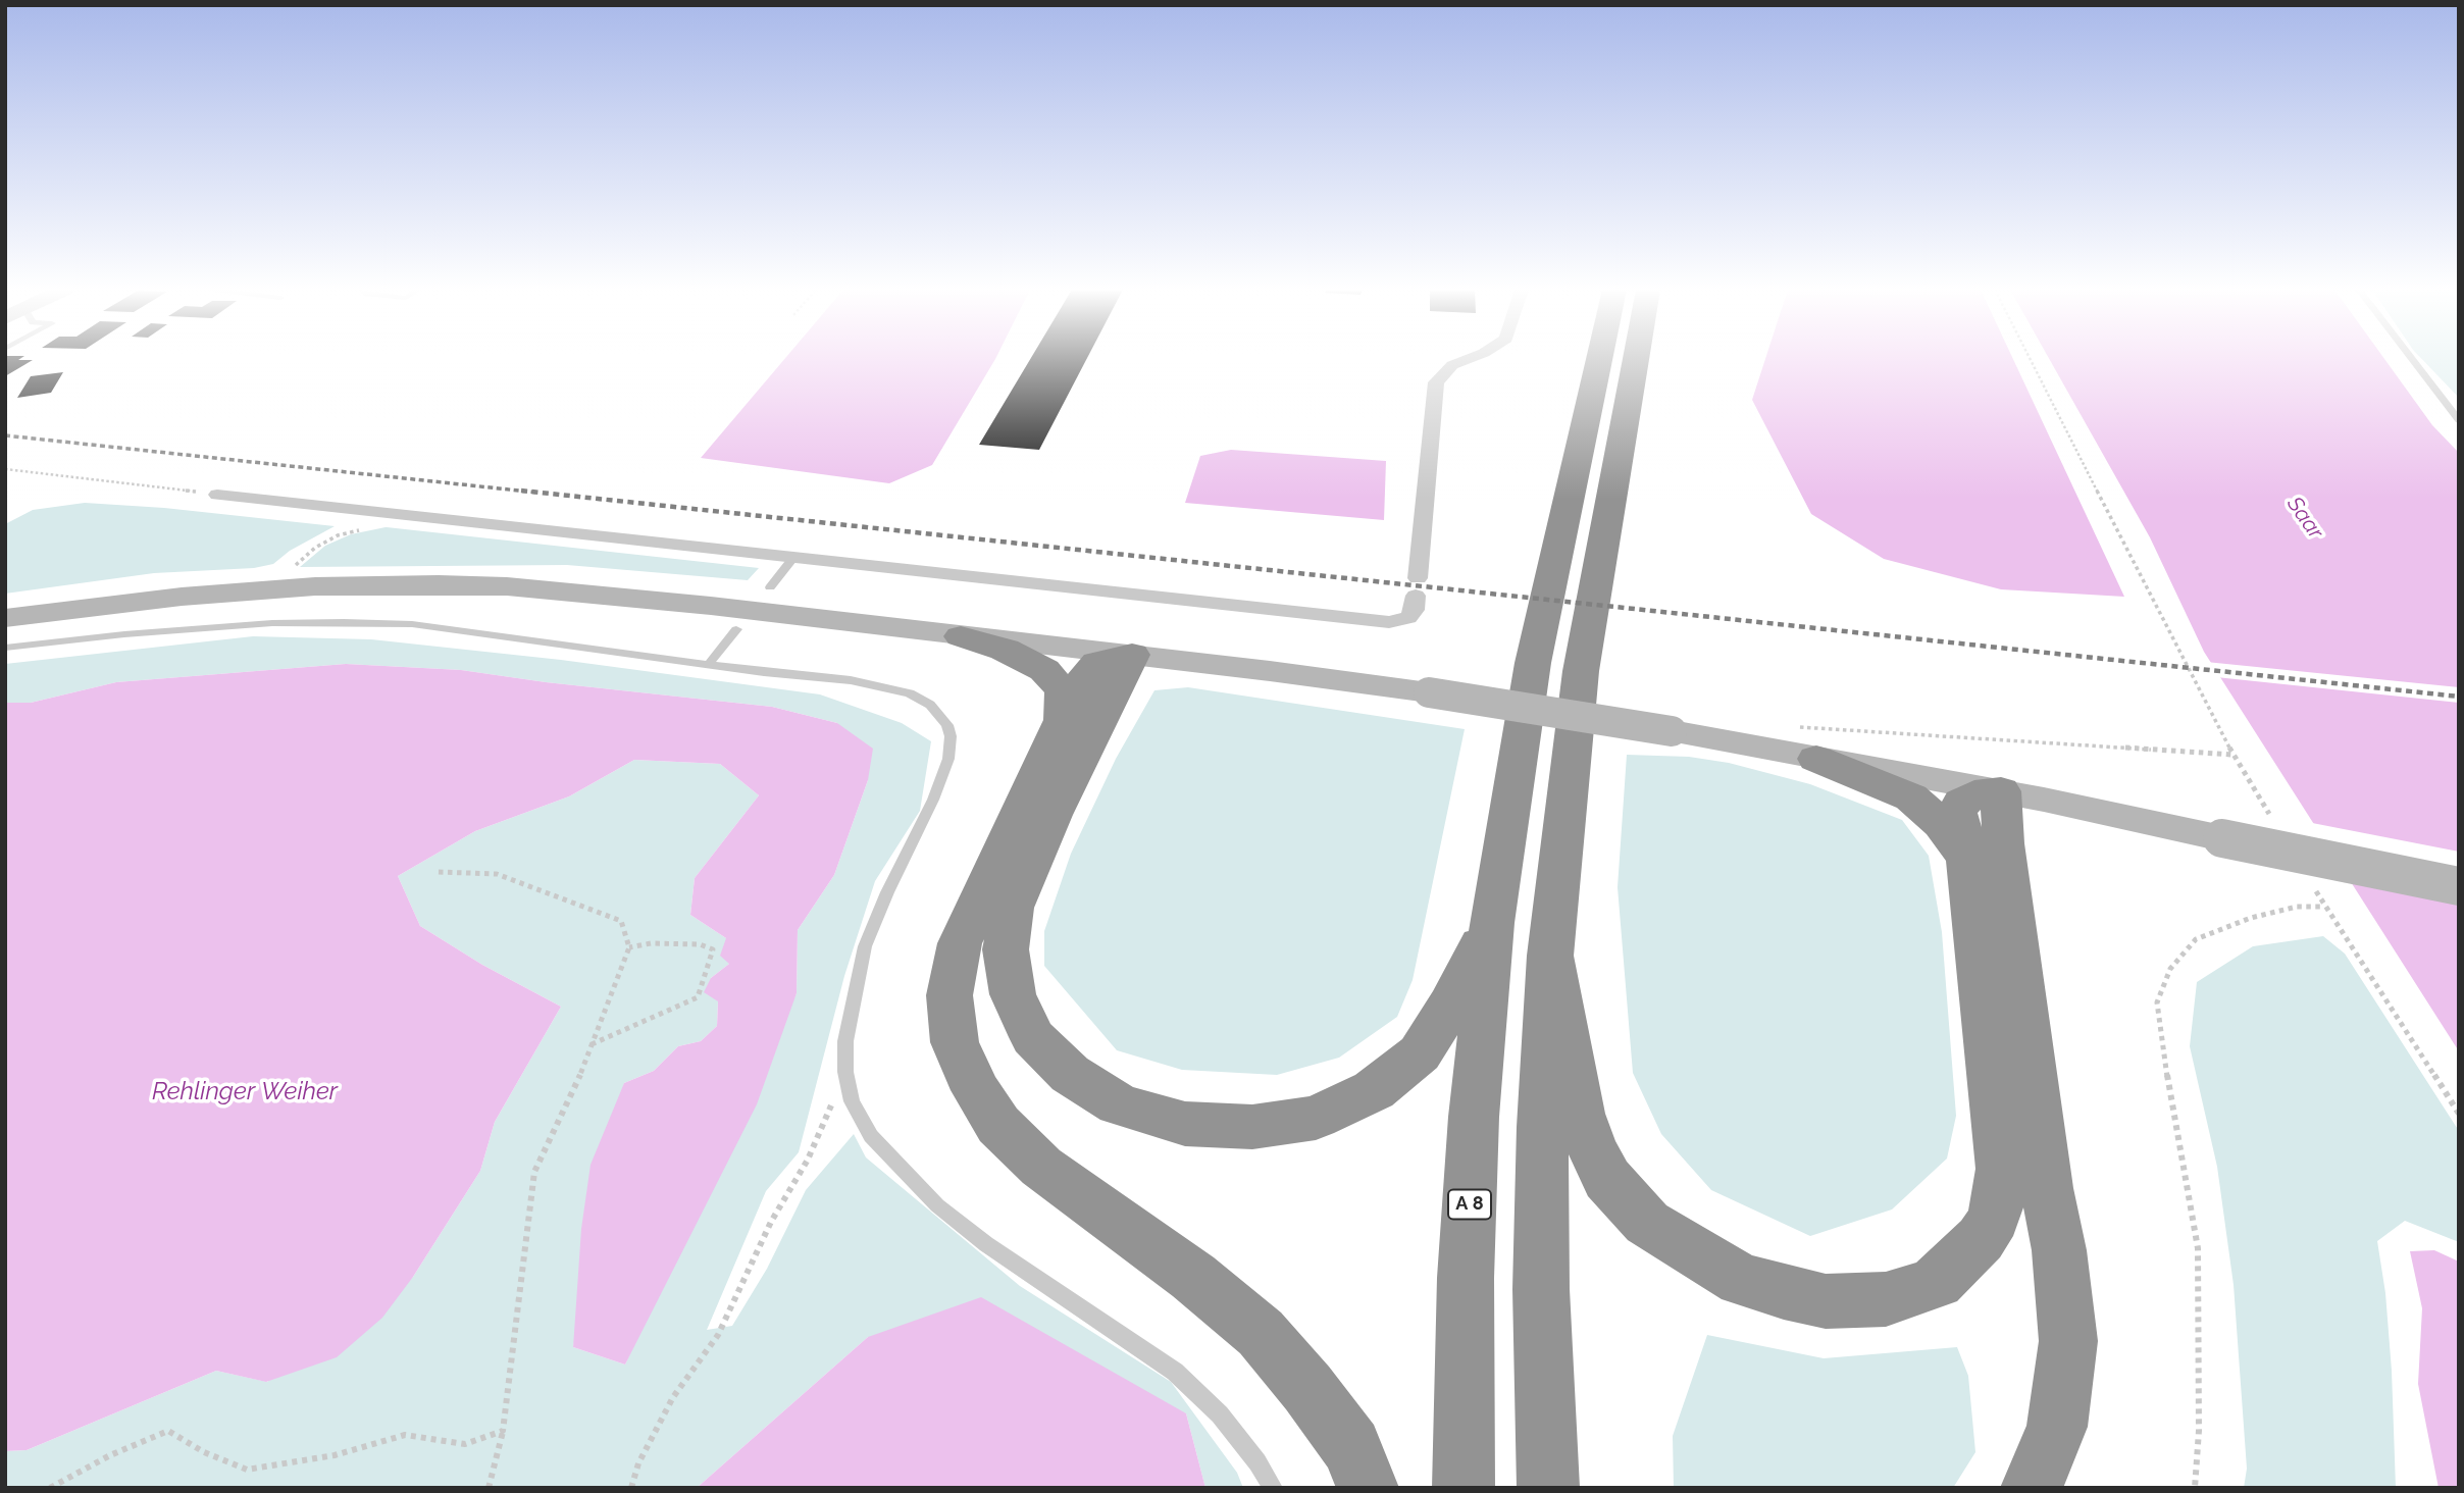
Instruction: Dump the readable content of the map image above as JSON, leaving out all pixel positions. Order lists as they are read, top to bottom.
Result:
{
  "streets": {
    "highway": ["A 8"]
  },
  "water": ["Saar", "Rehlinger Weiher"]
}
